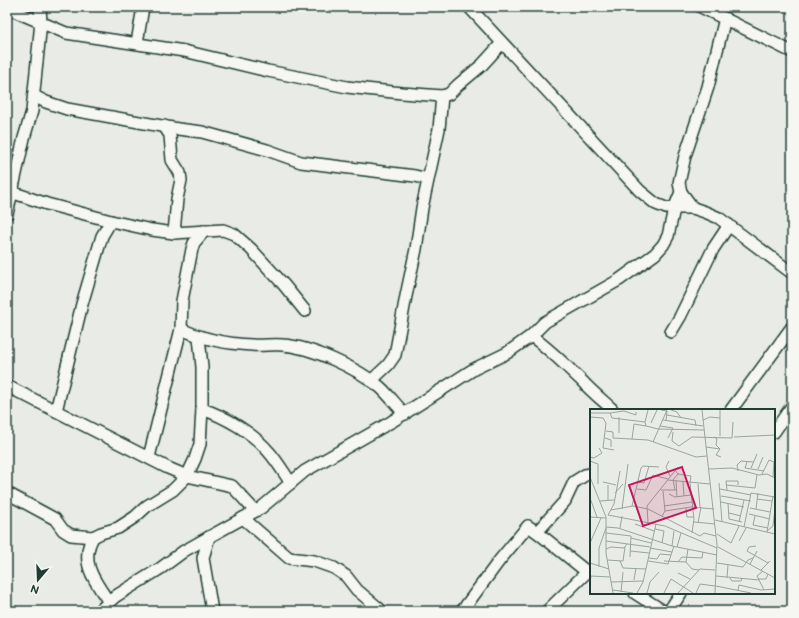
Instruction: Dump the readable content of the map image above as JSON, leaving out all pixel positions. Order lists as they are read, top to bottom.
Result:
{
  "north": "bottom"
}
